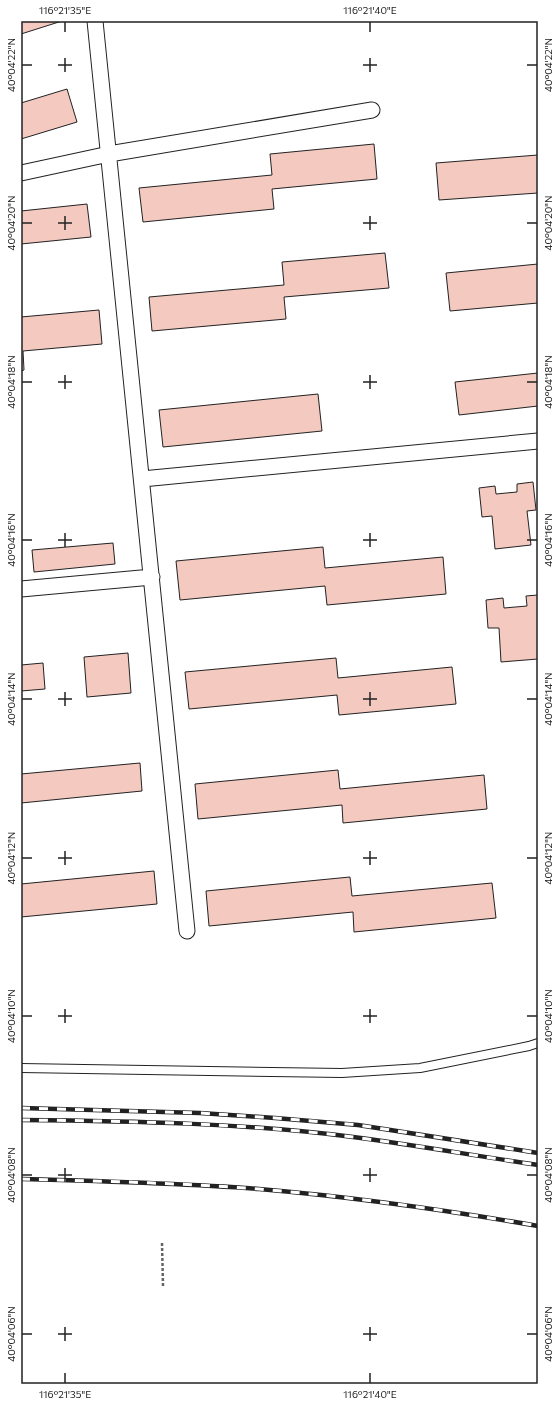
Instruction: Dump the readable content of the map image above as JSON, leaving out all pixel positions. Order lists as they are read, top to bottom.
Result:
{
  "coordinates": [
    "116°21'35\"E",
    "116°21'40\"E",
    "40°04'22\"N",
    "40°04'20\"N",
    "40°04'18\"N",
    "40°04'16\"N",
    "40°04'14\"N",
    "40°04'12\"N",
    "40°04'10\"N",
    "40°04'08\"N",
    "40°04'06\"N"
  ]
}
